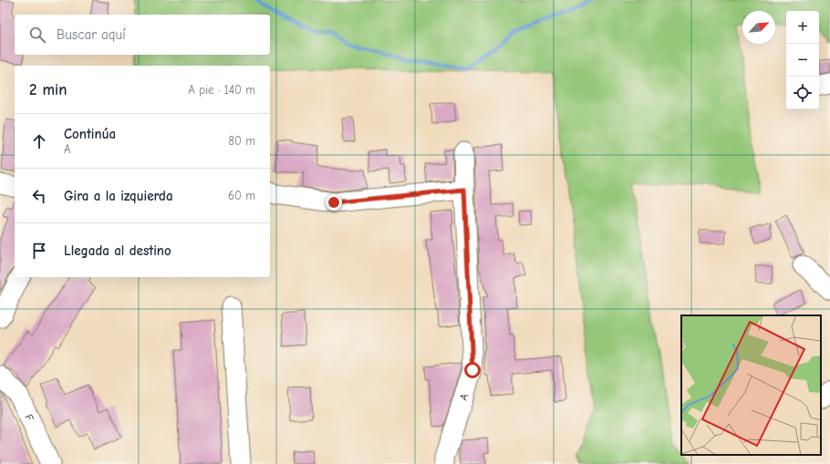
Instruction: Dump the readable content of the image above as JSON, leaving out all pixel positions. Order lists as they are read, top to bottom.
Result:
{
  "streets": {
    "street": ["A", "F"]
  },
  "north": "top right",
  "page": {
    "map_buttons": ["+", "−"],
    "search": "Buscar aquí",
    "heading": ["2 min", "A pie · 140 m"],
    "list": [
      ["Continúa", "A", "80 m"],
      ["Gira a la izquierda", "60 m"],
      "Llegada al destino"
    ]
  }
}
